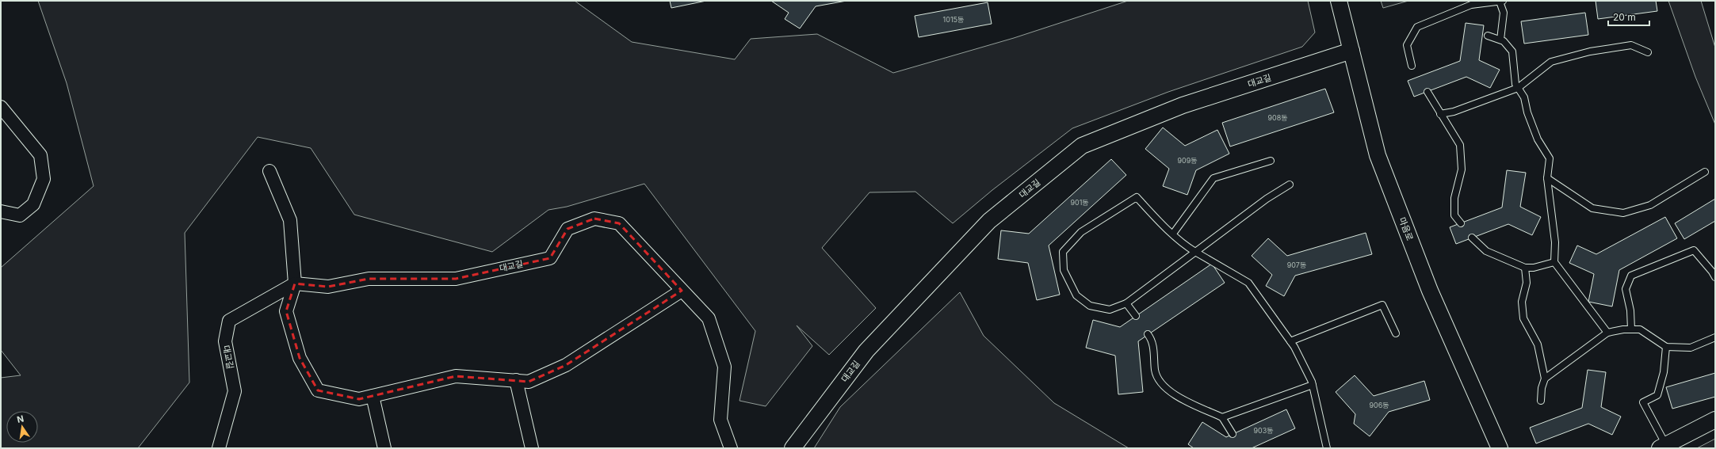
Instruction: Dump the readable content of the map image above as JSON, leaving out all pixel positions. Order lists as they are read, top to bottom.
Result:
{
  "streets": {
    "street": ["대교길", "마음로"]
  },
  "crossings": [
    ["대교길", "마음로"]
  ],
  "house_numbers": [
    "1015동",
    "908동",
    "909동",
    "901동",
    "907동",
    "906동",
    "903동"
  ],
  "scale_bar": "20 m",
  "north": "top"
}
